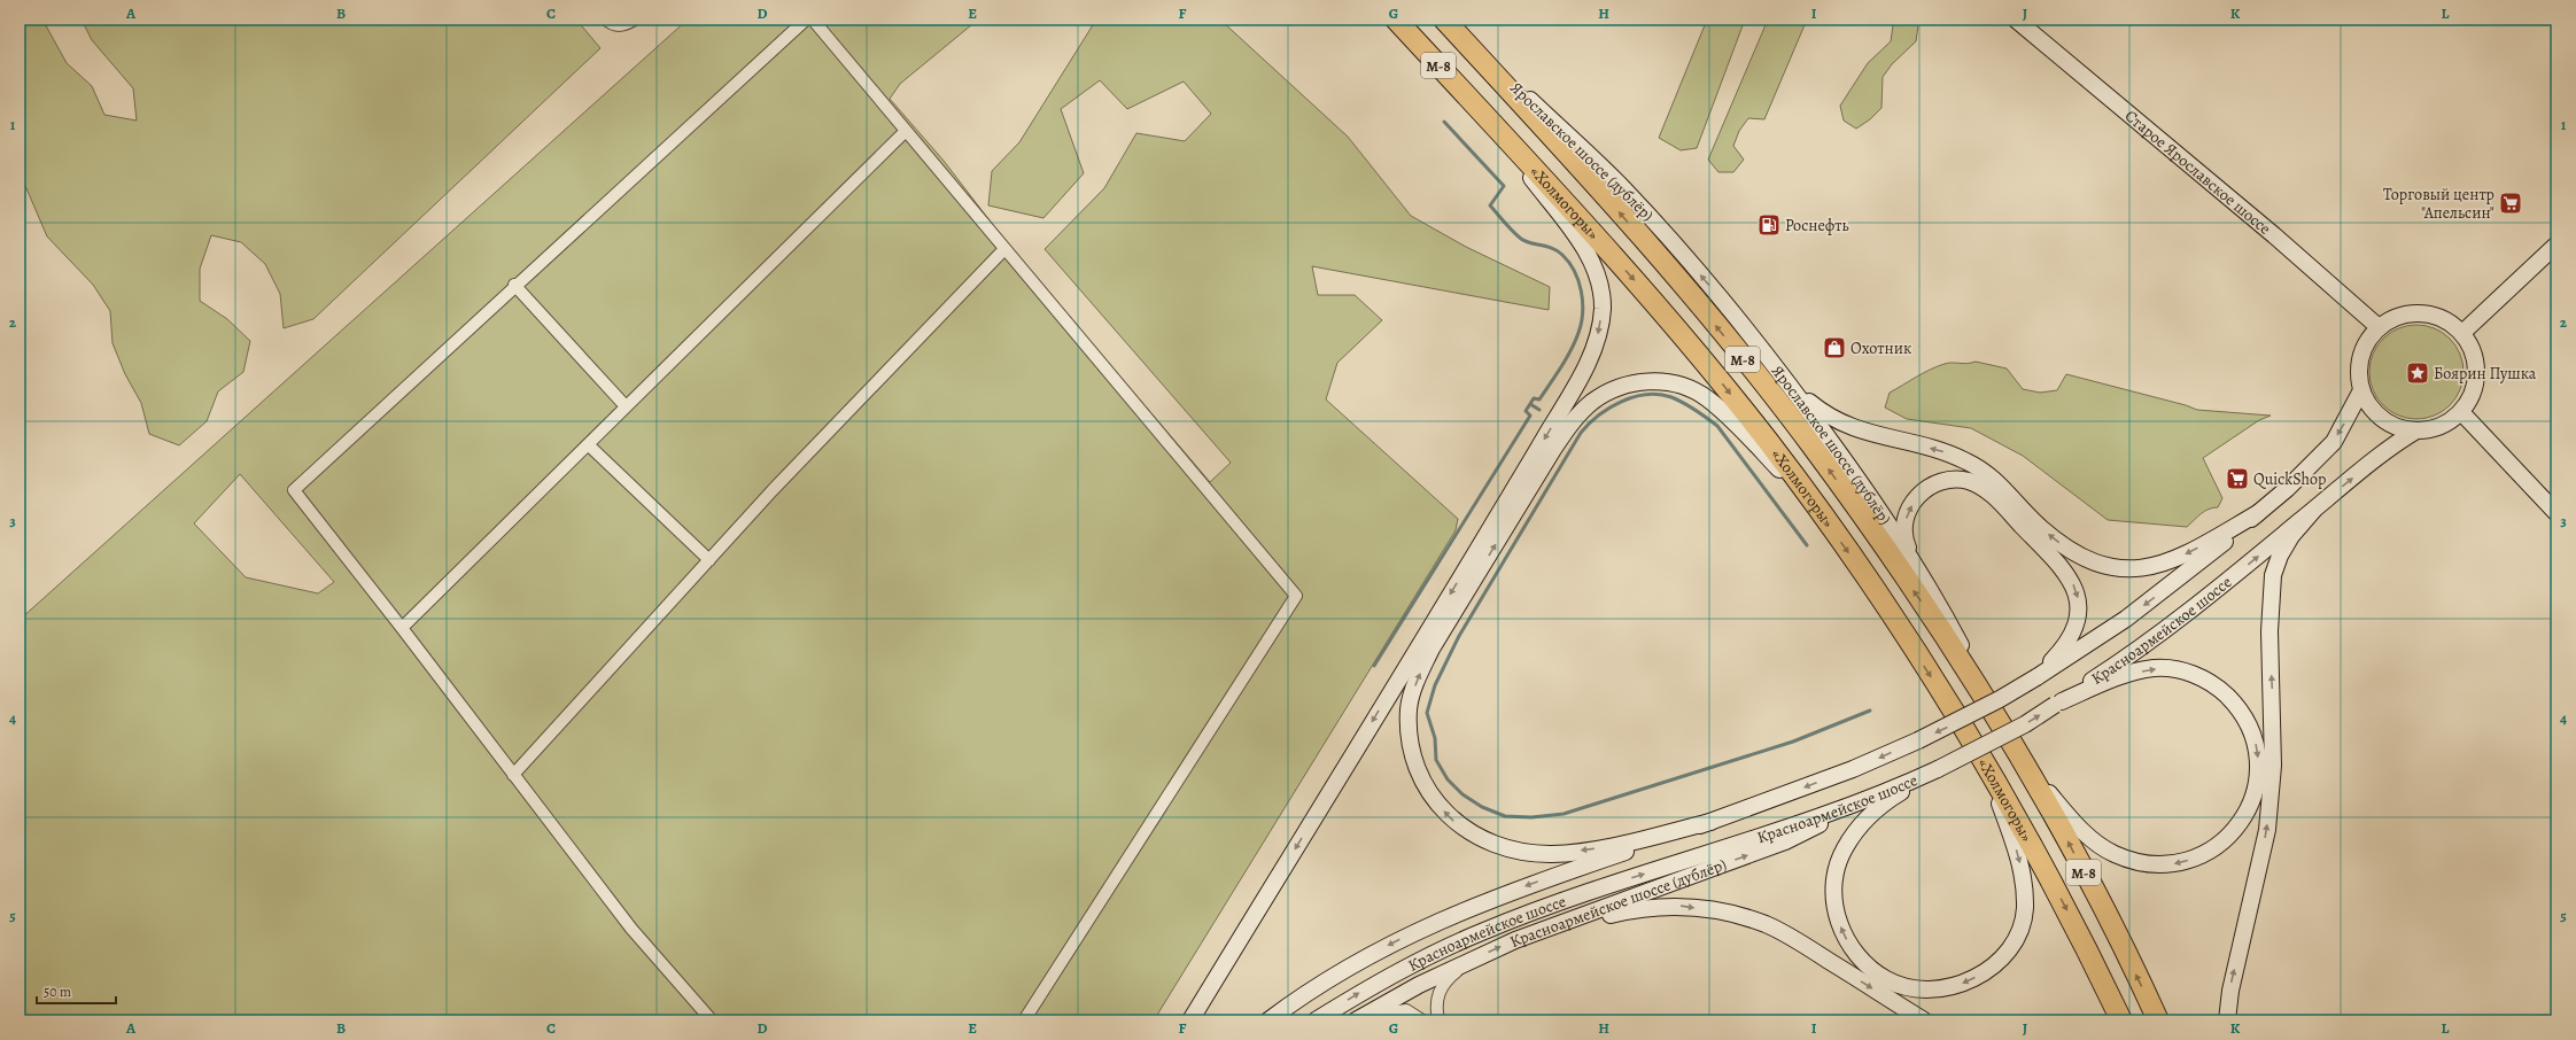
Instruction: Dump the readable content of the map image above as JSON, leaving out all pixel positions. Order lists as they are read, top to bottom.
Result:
{
  "streets": {
    "highway": ["М-8", "«Холмогоры»"],
    "main road": [
      "Ярославское шоссе (дублёр)",
      "Старое Ярославское шоссе",
      "Красноармейское шоссе",
      "Красноармейское шоссе (дублёр)"
    ]
  },
  "crossings": [
    ["Ярославское шоссе (дублёр)", "«Холмогоры»"],
    ["Ярославское шоссе (дублёр)", "Красноармейское шоссе"],
    ["Красноармейское шоссе", "Красноармейское шоссе (дублёр)"]
  ],
  "one_way": ["Красноармейское шоссе (дублёр)"],
  "places": {
    "supermarket": ["Торговый центр \"Апельсин\"", "QuickShop"],
    "fuel station": ["Роснефть"],
    "shop": ["Охотник"],
    "place": ["Боярин Пушка"]
  },
  "scale_bar": "50 m",
  "grid": {
    "columns": [
      "A",
      "B",
      "C",
      "D",
      "E",
      "F",
      "G",
      "H",
      "I",
      "J",
      "K",
      "L"
    ],
    "rows": [
      "1",
      "2",
      "3",
      "4",
      "5"
    ]
  }
}
